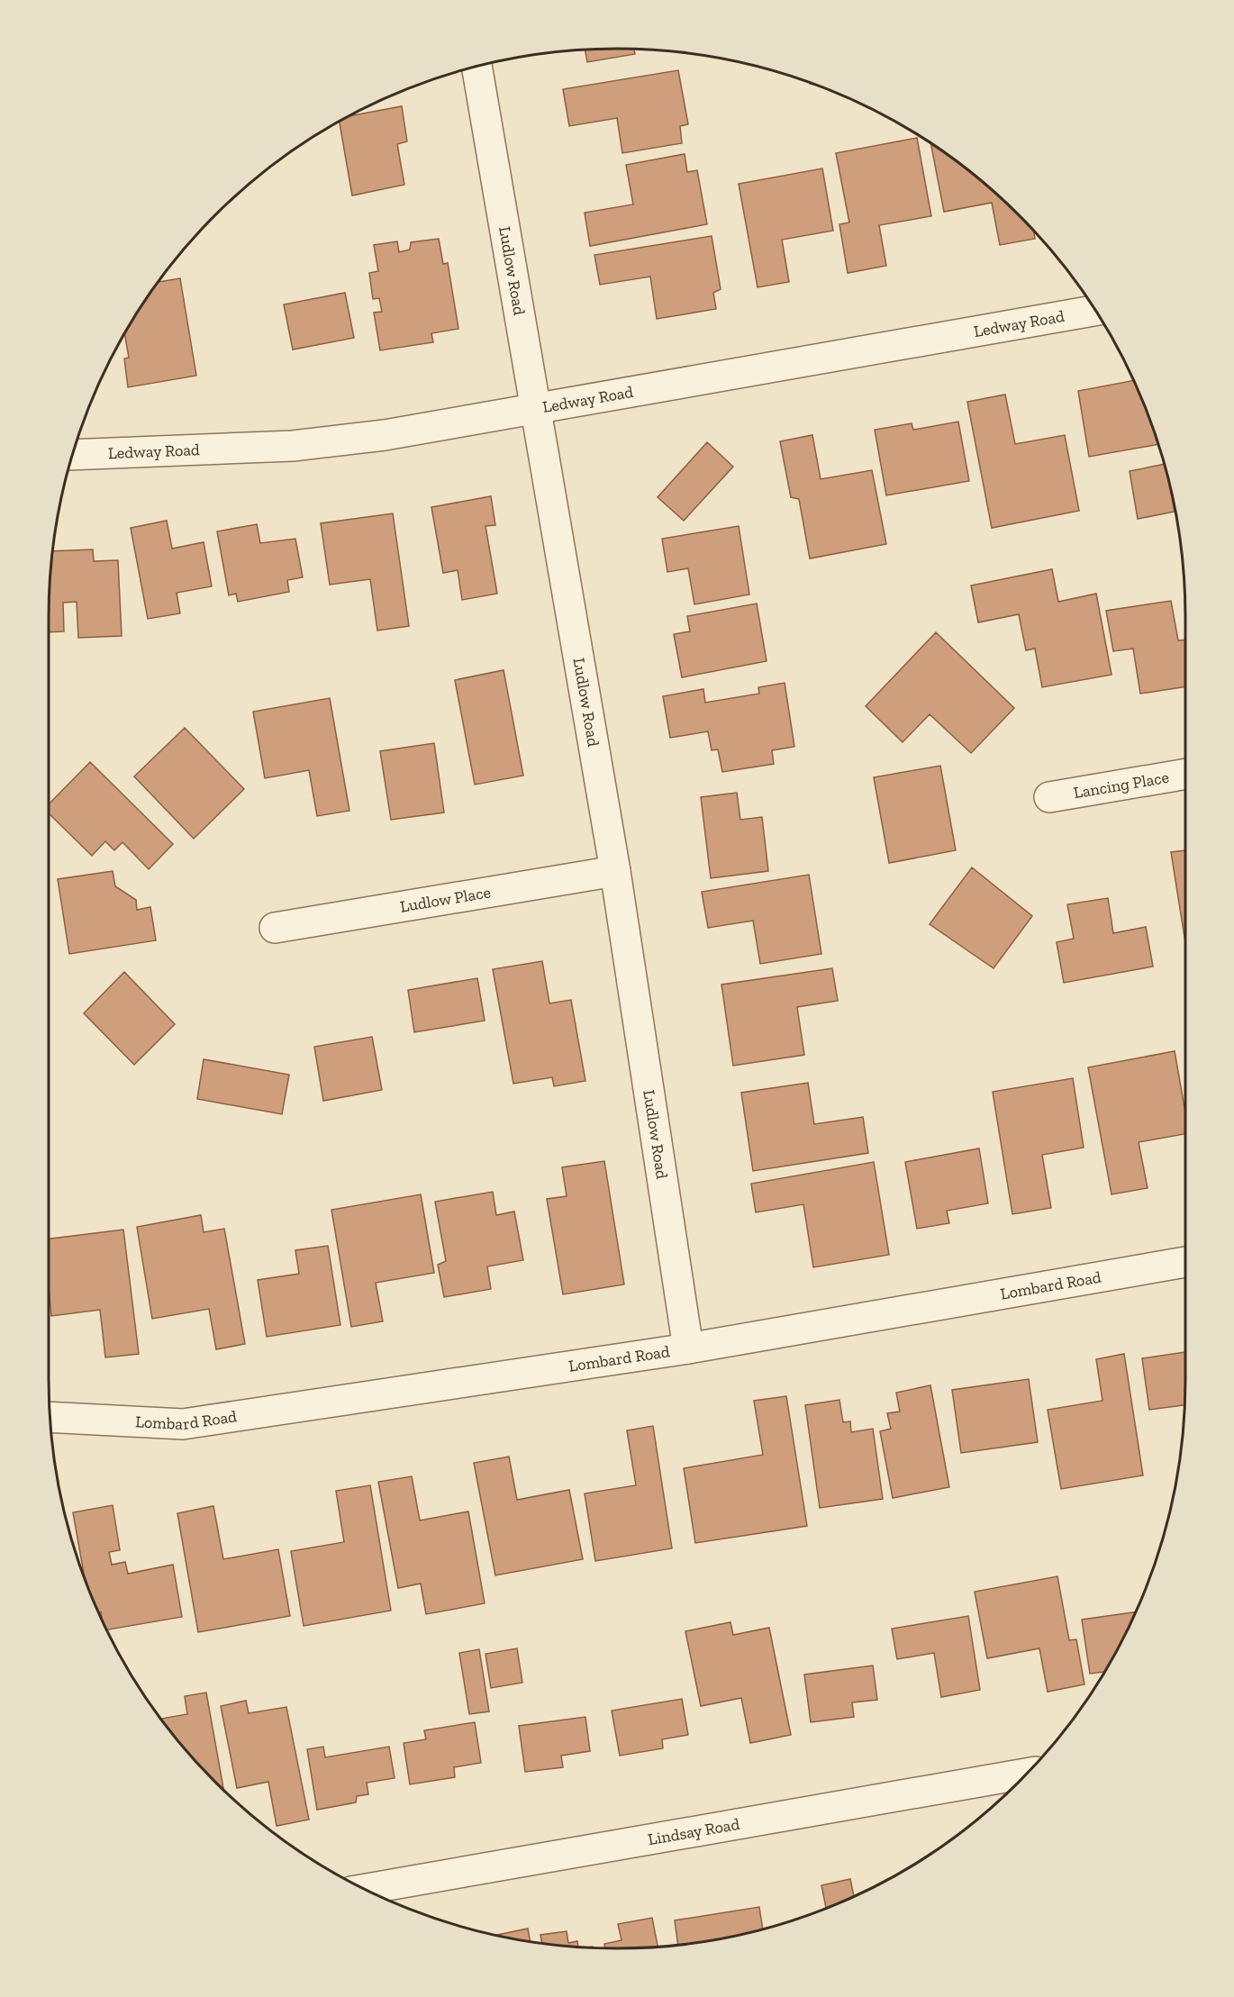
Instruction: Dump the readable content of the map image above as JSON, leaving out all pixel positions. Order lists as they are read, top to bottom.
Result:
{
  "streets": {
    "street": [
      "Ludlow Road",
      "Ledway Road",
      "Lancing Place",
      "Ludlow Place",
      "Lombard Road",
      "Lindsay Road"
    ]
  },
  "crossings": [
    ["Ludlow Road", "Ledway Road"],
    ["Ludlow Road", "Ludlow Place"],
    ["Ludlow Road", "Lombard Road"]
  ]
}
